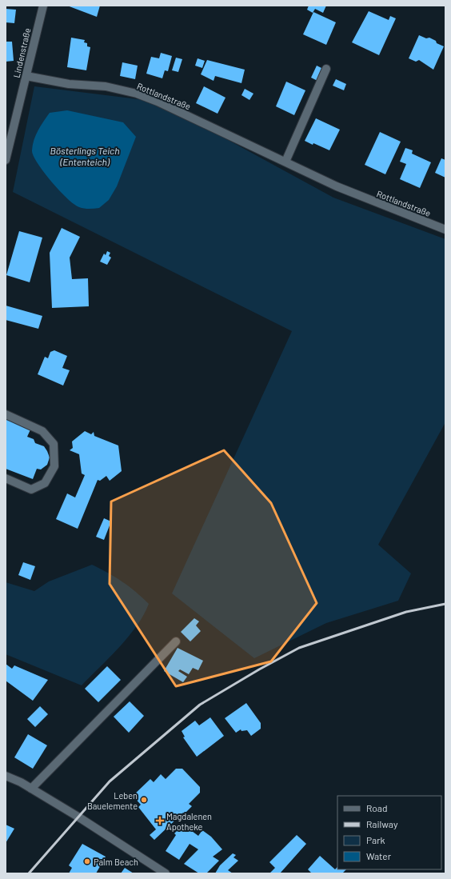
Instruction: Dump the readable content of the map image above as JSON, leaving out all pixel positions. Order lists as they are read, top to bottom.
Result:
{
  "streets": {
    "street": ["Lindenstraße", "Rottlandstraße"]
  },
  "crossings": [
    ["Lindenstraße", "Rottlandstraße"]
  ],
  "water": ["Bösterlings Teich (Ententeich)"],
  "places": {
    "other": ["Leben Bauelemente", "Palm Beach"],
    "health": ["Magdalenen Apotheke"]
  },
  "legend": [
    "Road",
    "Railway",
    "Park",
    "Water"
  ]
}
